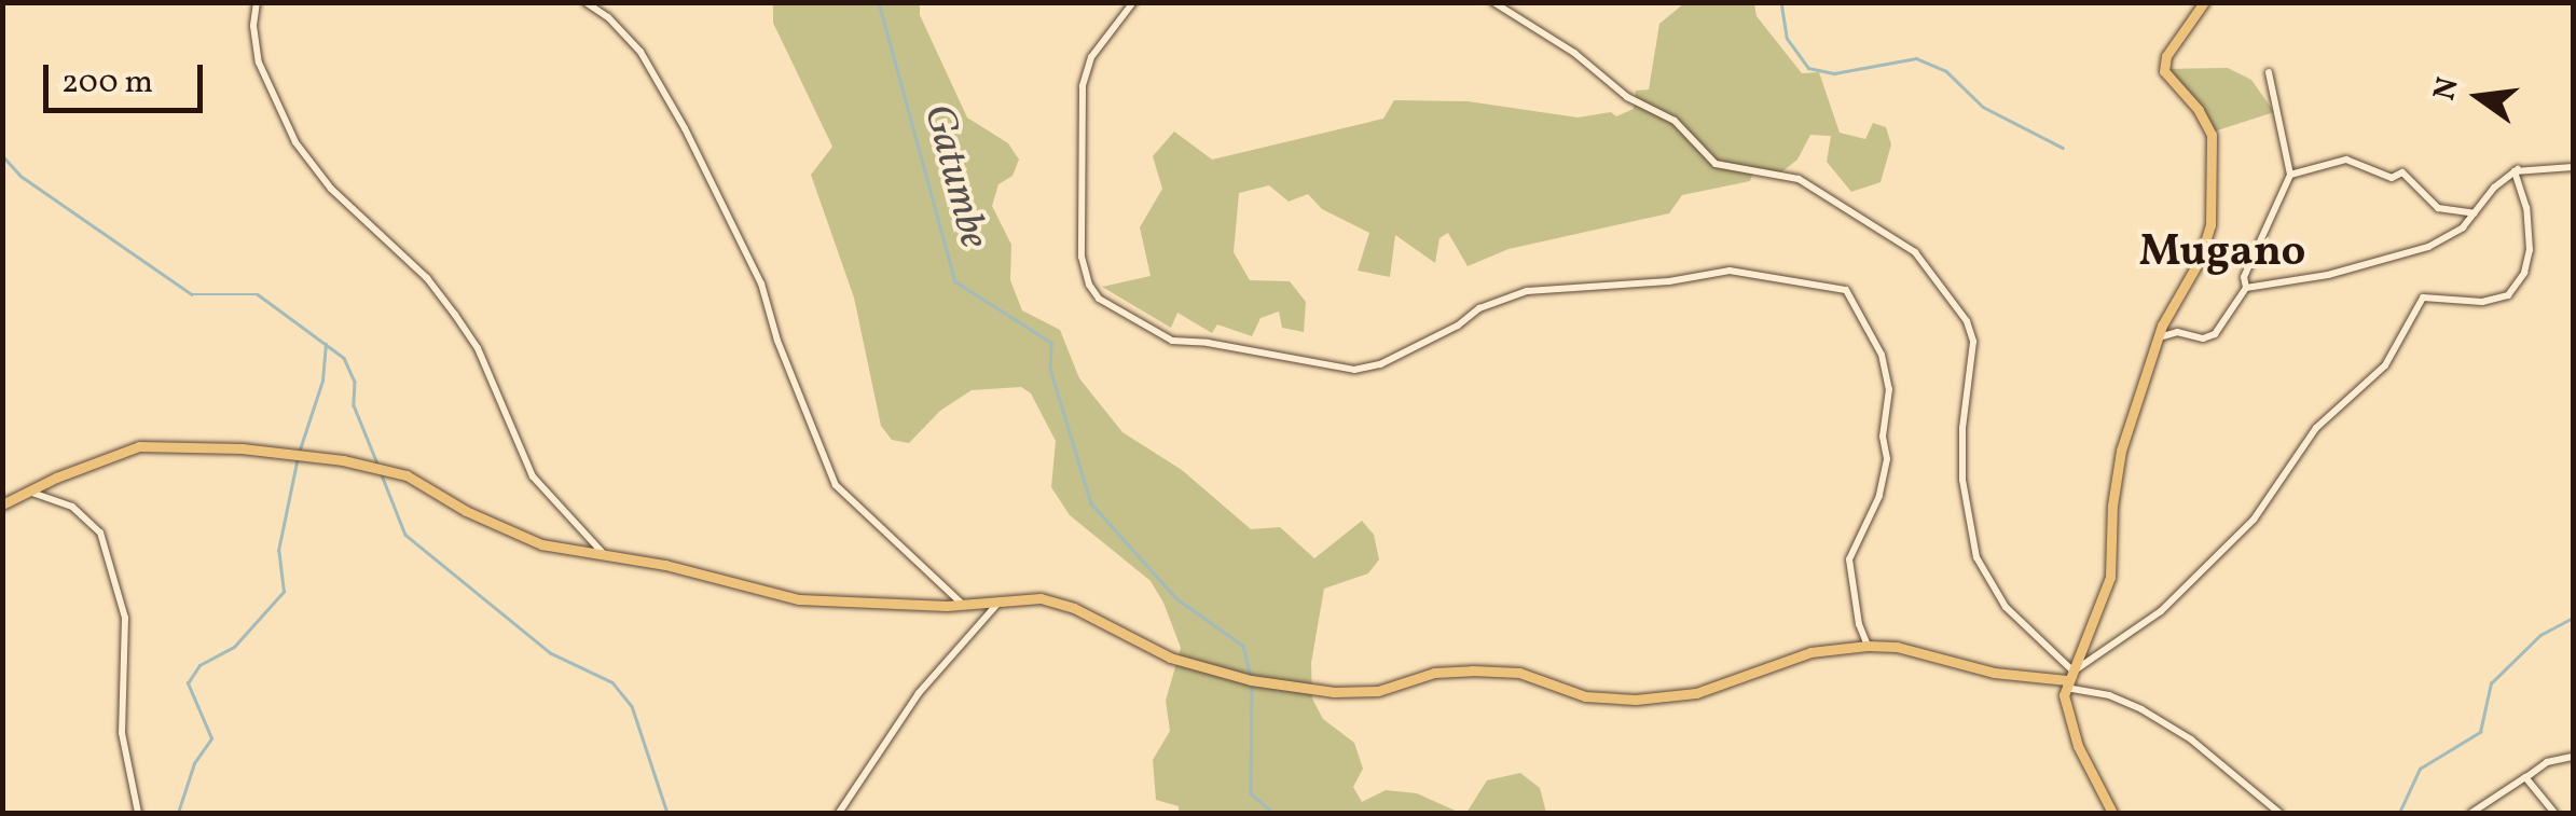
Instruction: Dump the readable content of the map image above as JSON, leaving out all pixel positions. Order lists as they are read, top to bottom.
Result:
{
  "districts": ["Mugano"],
  "water": ["Gatumbe"],
  "scale_bar": "200 m",
  "north": "left"
}
